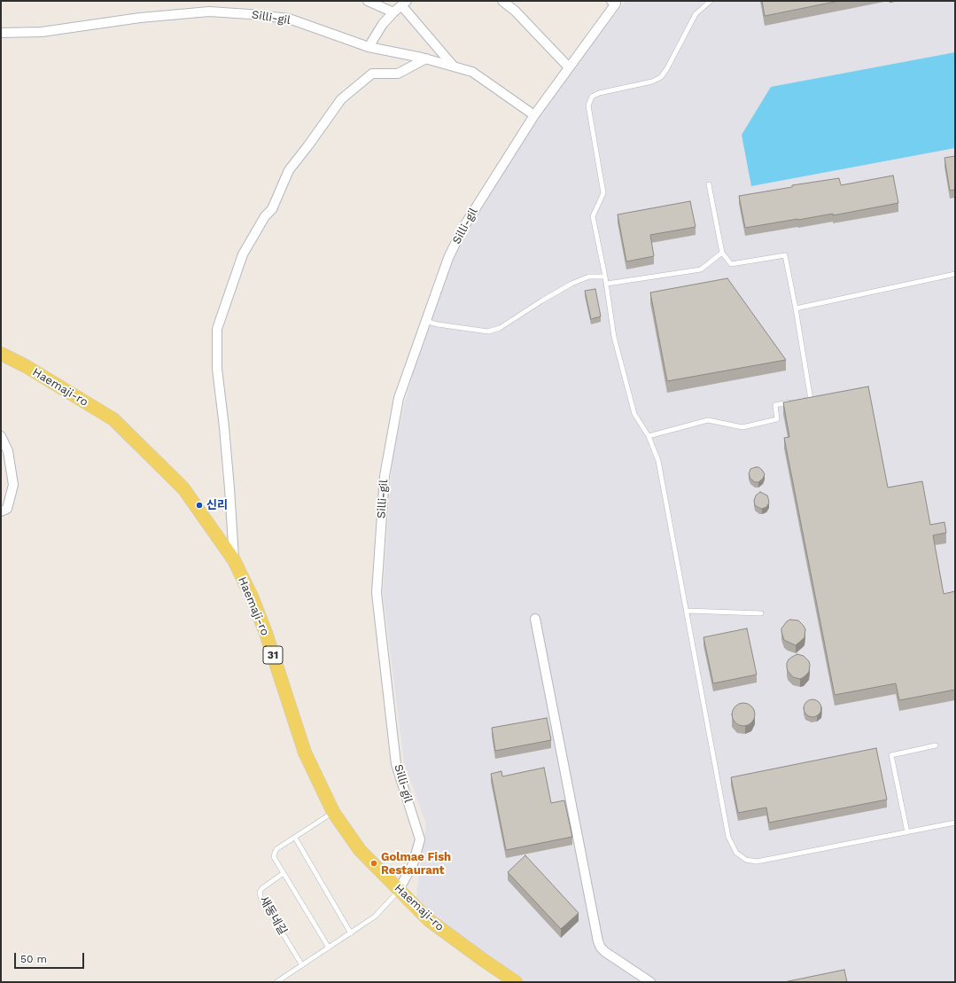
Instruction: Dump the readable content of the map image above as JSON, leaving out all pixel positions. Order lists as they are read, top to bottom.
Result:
{
  "streets": {
    "main road": ["Haemaji-ro", "31"],
    "street": ["Silli-gil"],
    "lane": ["새동네길"]
  },
  "crossings": [
    ["Silli-gil", "Haemaji-ro"]
  ],
  "places": ["신리", "Golmae Fish Restaurant"],
  "scale_bar": "50 m"
}
